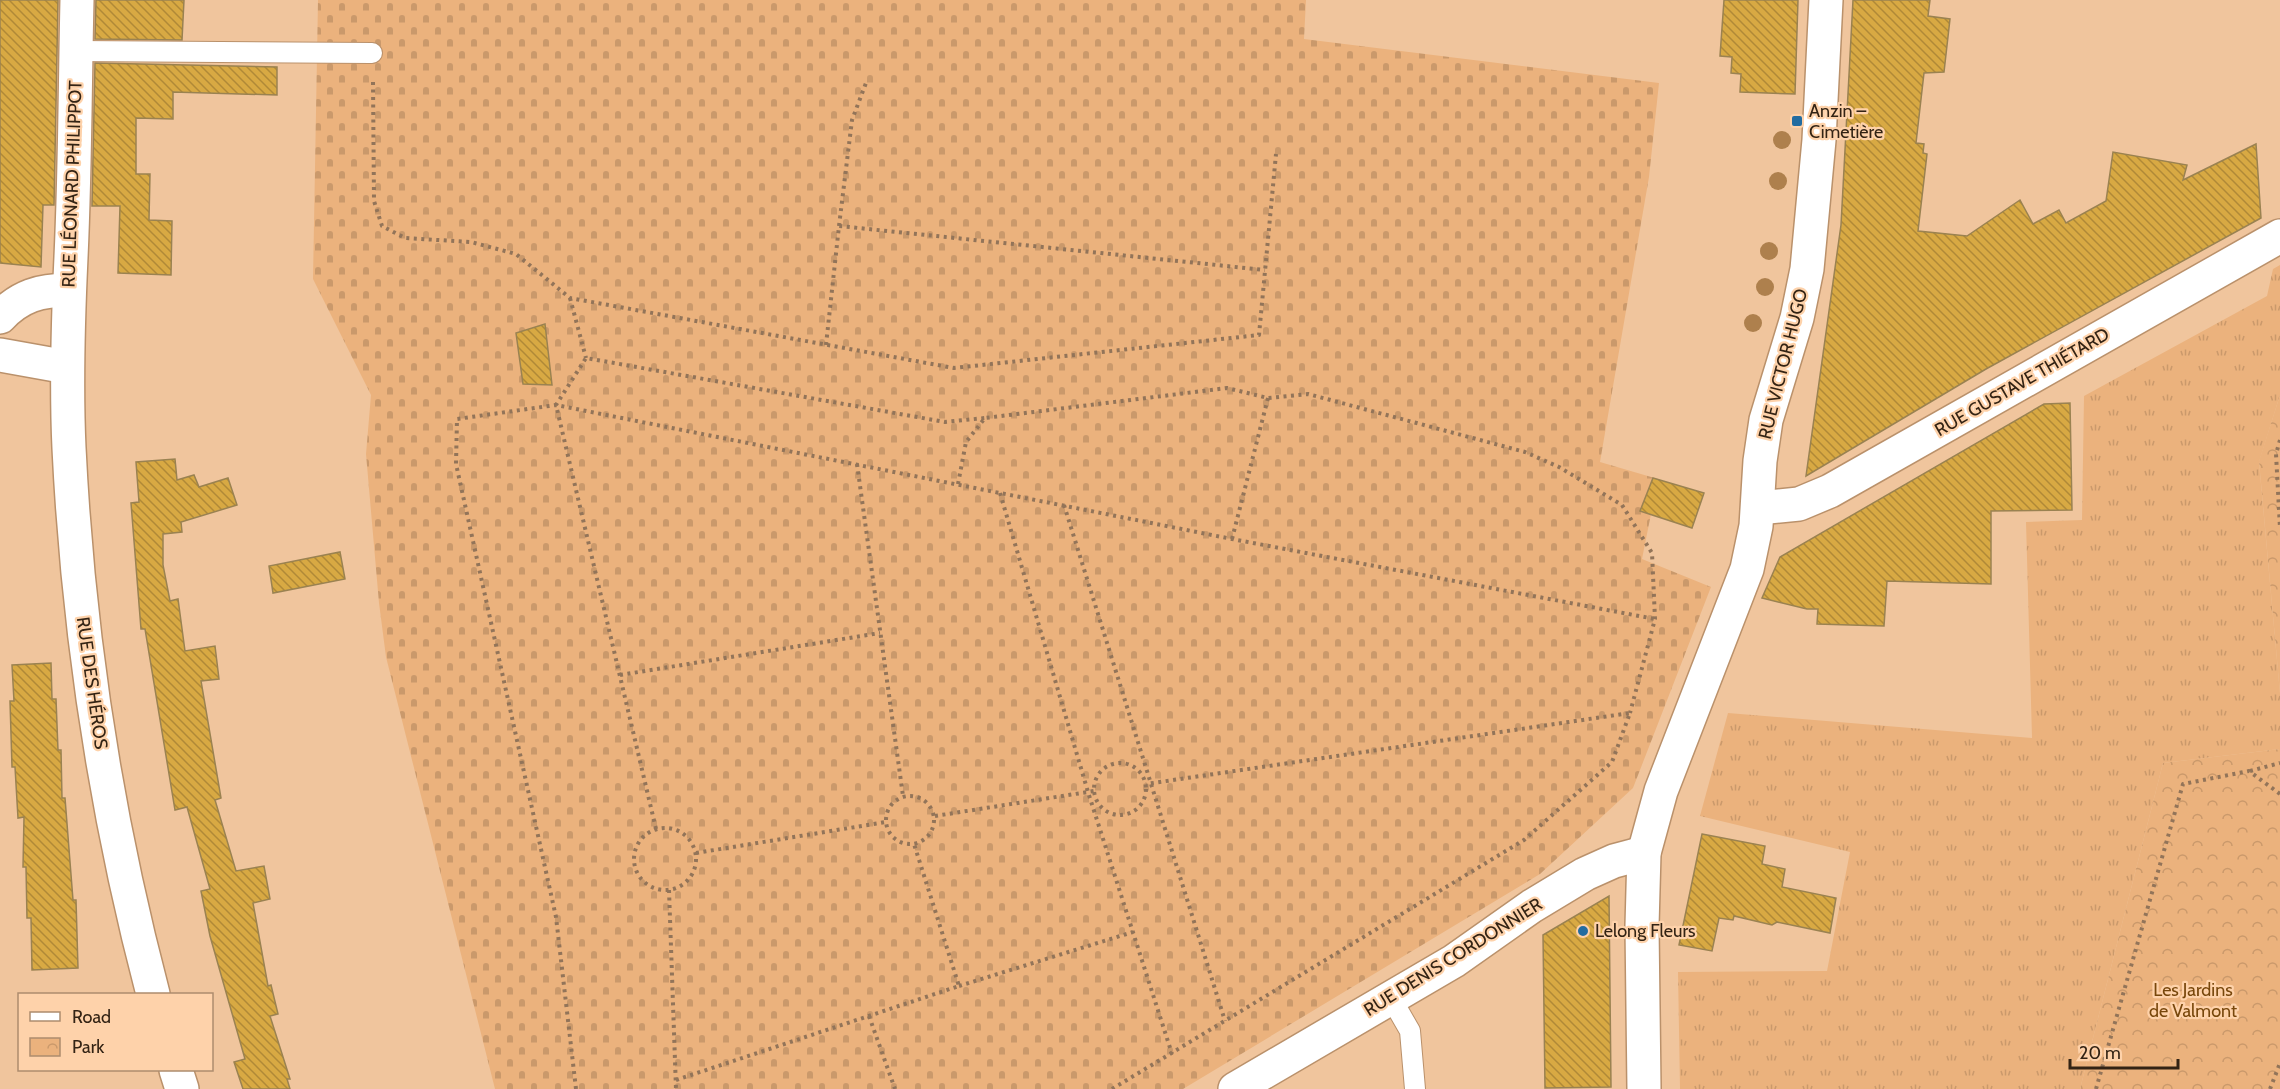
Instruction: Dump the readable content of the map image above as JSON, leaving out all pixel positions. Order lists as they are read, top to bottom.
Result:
{
  "streets": {
    "street": [
      "RUE LÉONARD PHILIPPOT",
      "RUE VICTOR HUGO",
      "RUE GUSTAVE THIÉTARD",
      "RUE DES HÉROS",
      "RUE DENIS CORDONNIER"
    ]
  },
  "crossings": [
    ["RUE LÉONARD PHILIPPOT", "RUE DES HÉROS"],
    ["RUE VICTOR HUGO", "RUE GUSTAVE THIÉTARD"],
    ["RUE VICTOR HUGO", "RUE DENIS CORDONNIER"]
  ],
  "parks": ["Les Jardins de Valmont"],
  "places": {
    "transit": ["Anzin – Cimetière"],
    "other": ["Lelong Fleurs"]
  },
  "legend": ["Road", "Park"],
  "scale_bar": "20 m"
}
